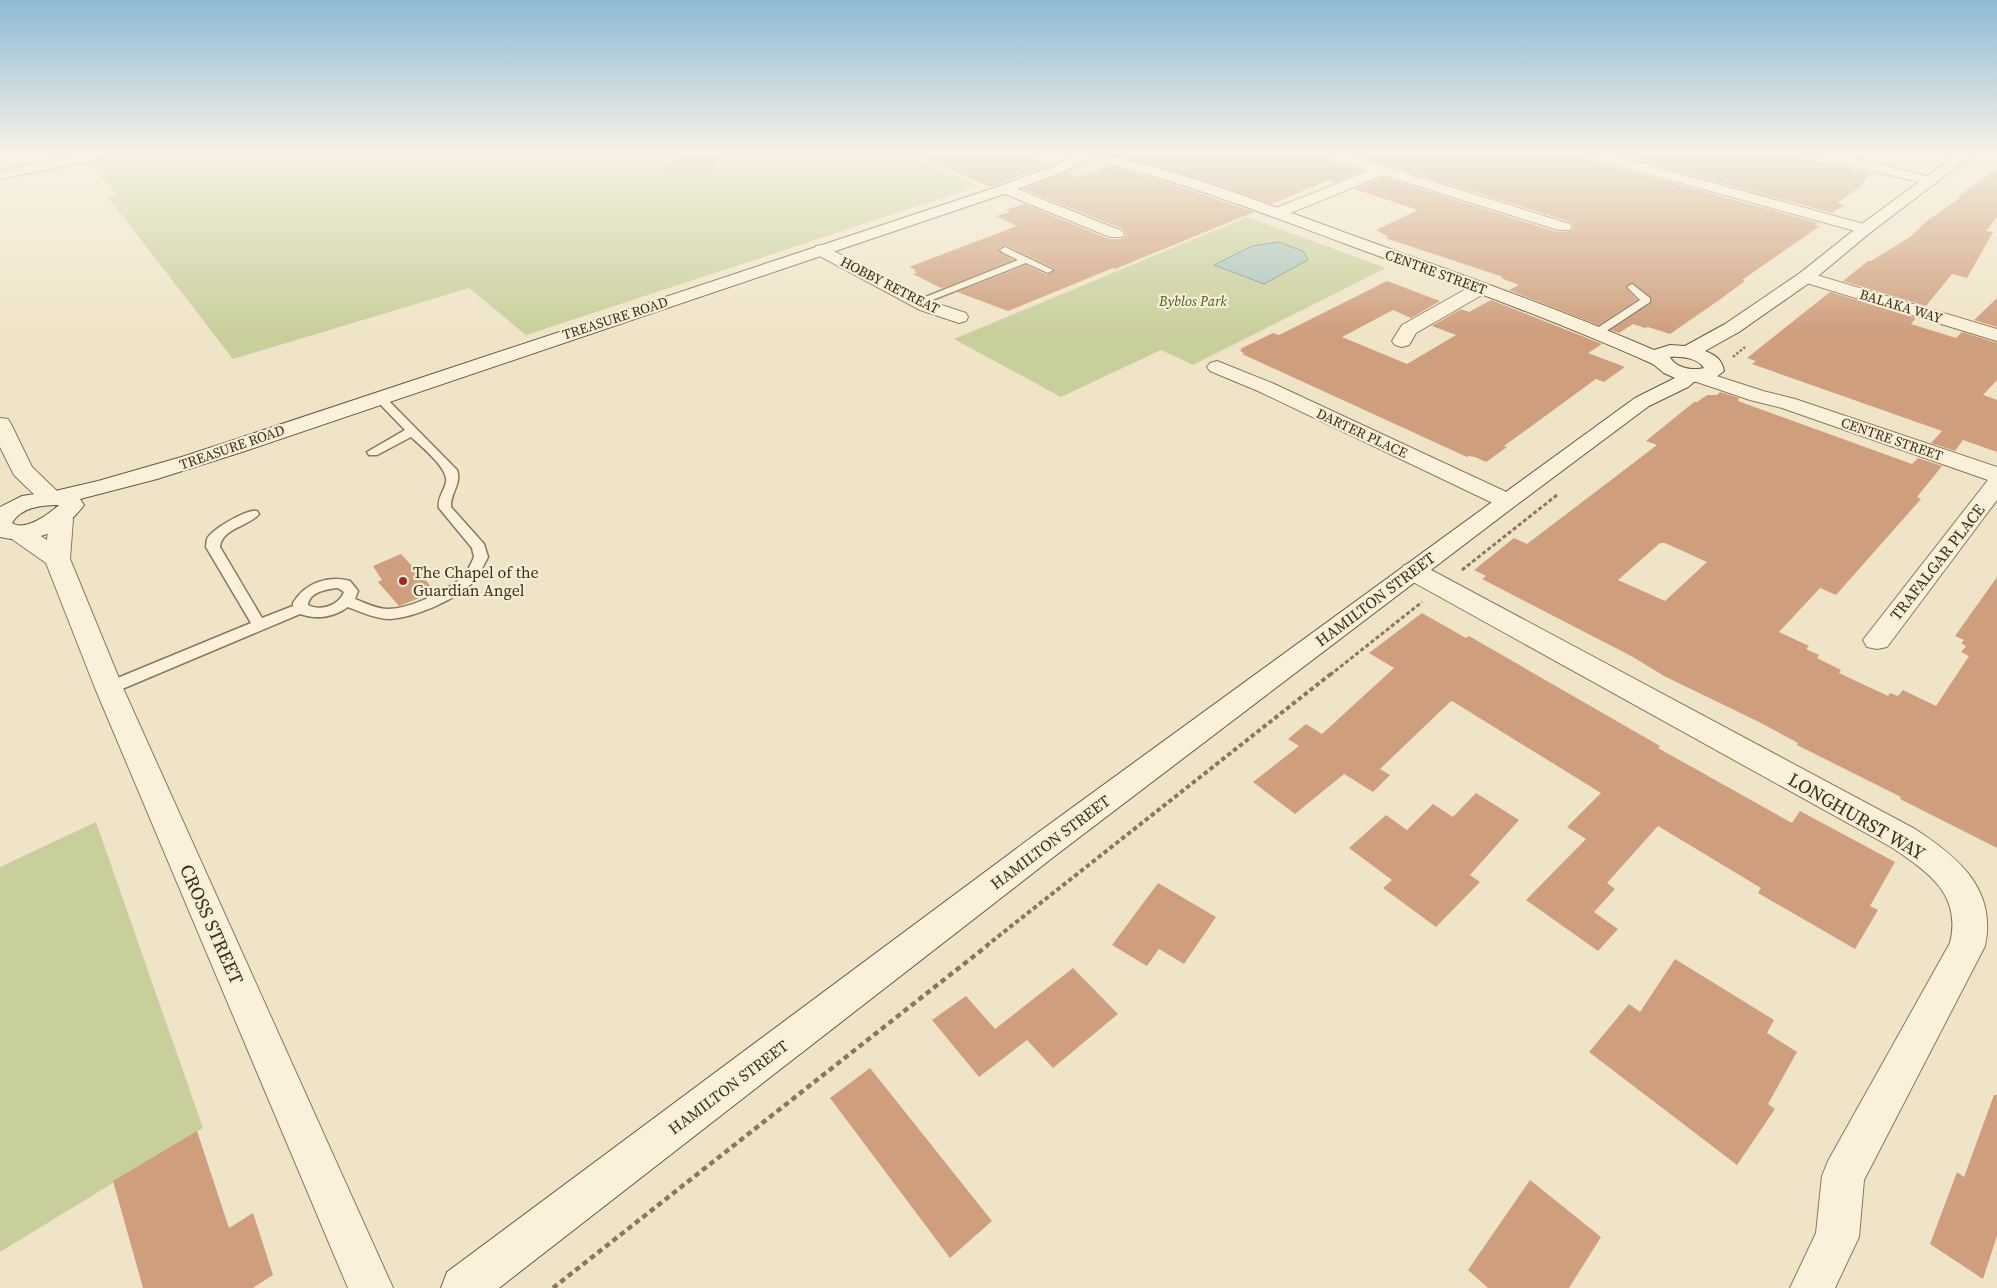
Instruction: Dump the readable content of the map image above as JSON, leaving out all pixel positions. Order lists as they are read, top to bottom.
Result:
{
  "streets": {
    "street": [
      "CENTRE STREET",
      "HOBBY RETREAT",
      "BALAKA WAY",
      "TREASURE ROAD",
      "DARTER PLACE",
      "TRAFALGAR PLACE",
      "HAMILTON STREET",
      "LONGHURST WAY",
      "CROSS STREET"
    ]
  },
  "crossings": [
    ["CENTRE STREET", "HAMILTON STREET"],
    ["HOBBY RETREAT", "TREASURE ROAD"],
    ["BALAKA WAY", "HAMILTON STREET"],
    ["TREASURE ROAD", "CROSS STREET"],
    ["DARTER PLACE", "HAMILTON STREET"],
    ["HAMILTON STREET", "LONGHURST WAY"]
  ],
  "parks": ["Byblos Park"],
  "places": ["The Chapel of the Guardian Angel"]
}
